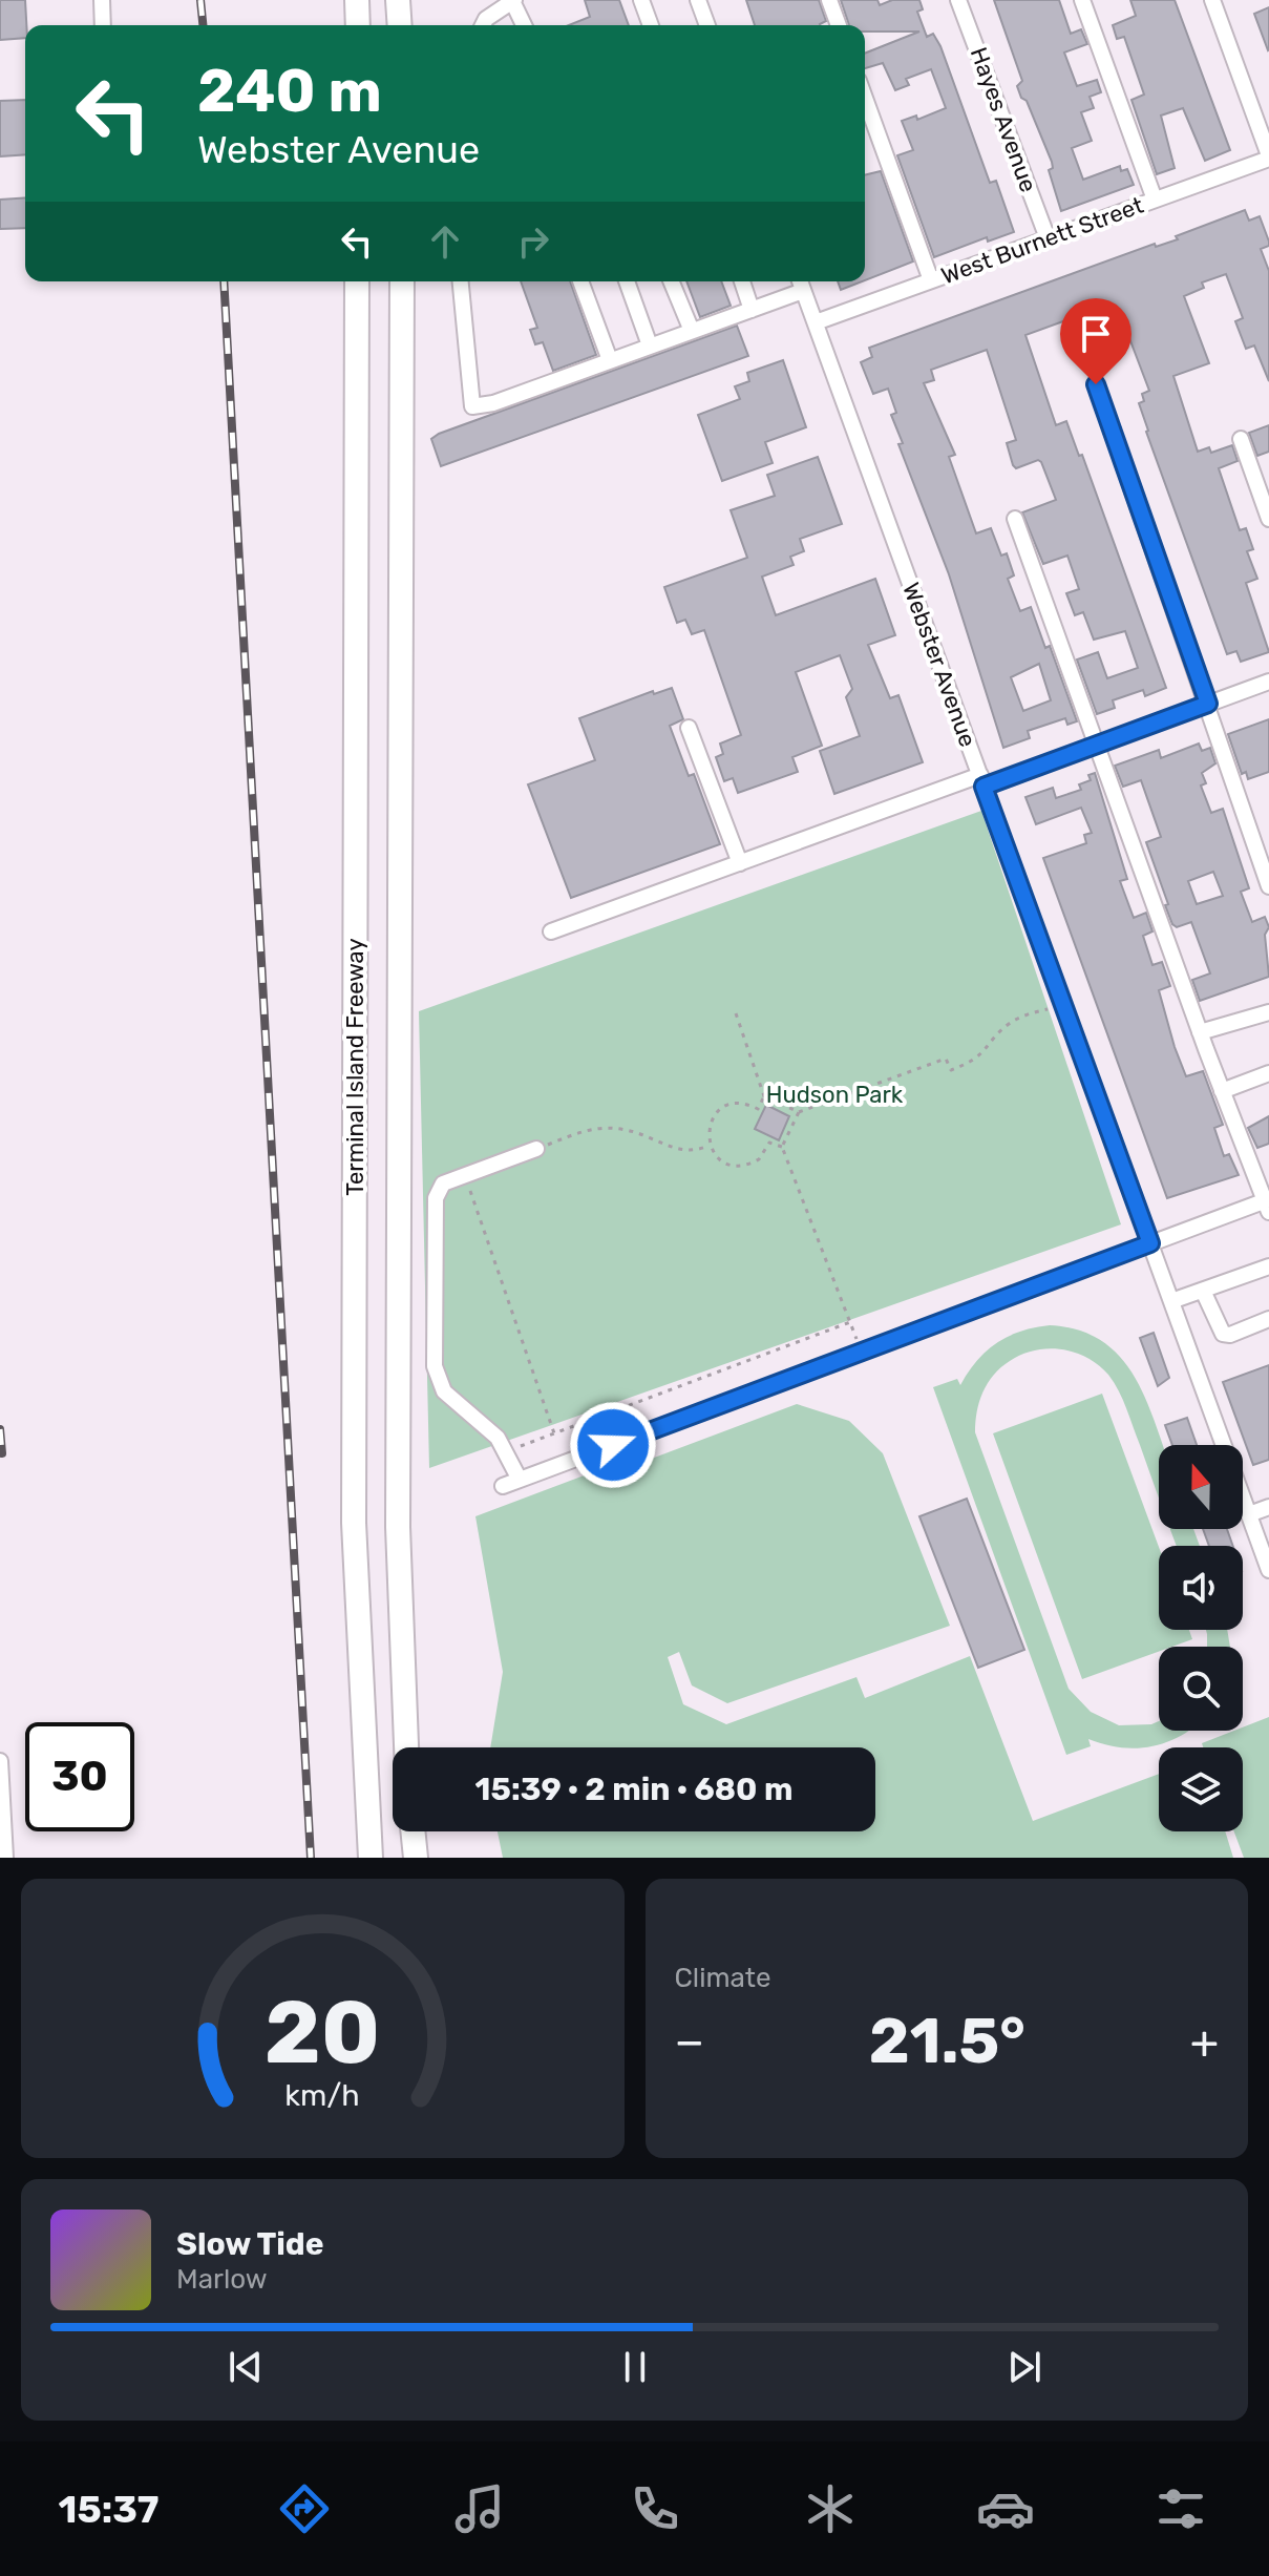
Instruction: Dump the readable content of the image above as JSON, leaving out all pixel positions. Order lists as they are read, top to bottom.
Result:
{
  "streets": {
    "highway": ["Terminal Island Freeway"],
    "street": ["Hayes Avenue", "West Burnett Street", "Webster Avenue"]
  },
  "crossings": [
    ["Hayes Avenue", "West Burnett Street"],
    ["West Burnett Street", "Webster Avenue"]
  ],
  "parks": ["Hudson Park"],
  "north": "top",
  "page": {
    "turn": ["240 m", "Webster Avenue"],
    "limit": "30",
    "trip": "15:39 · 2 min · 680 m",
    "tile": "Climate",
    "heat": ["−", "21.5°", "+"],
    "song": ["Slow Tide", "Marlow"],
    "tabs": "15:37",
    "gauge": ["20", "km/h"]
  }
}
